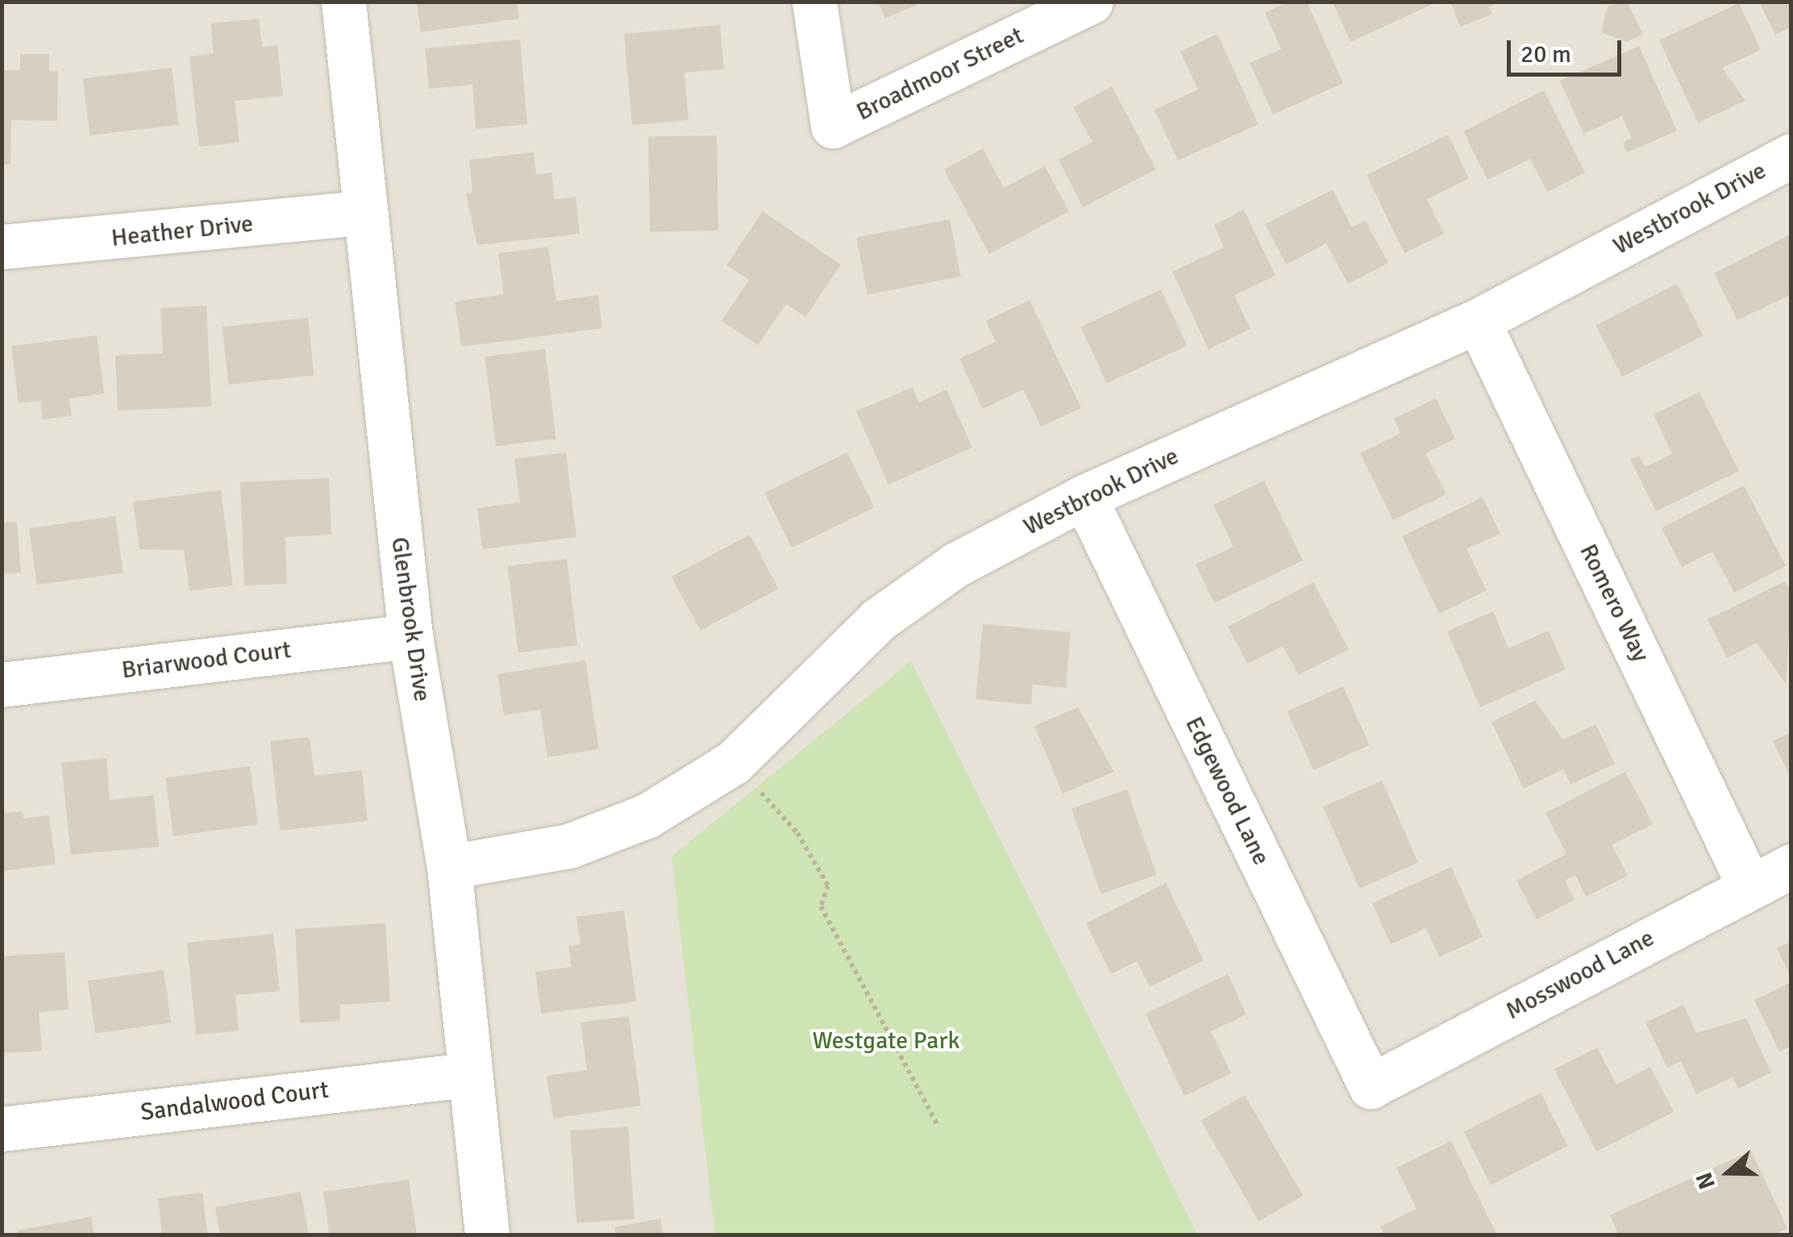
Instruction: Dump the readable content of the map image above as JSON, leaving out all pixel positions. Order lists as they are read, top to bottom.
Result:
{
  "streets": {
    "street": [
      "Broadmoor Street",
      "Westbrook Drive",
      "Heather Drive",
      "Romero Way",
      "Glenbrook Drive",
      "Briarwood Court",
      "Edgewood Lane",
      "Mosswood Lane",
      "Sandalwood Court"
    ]
  },
  "crossings": [
    ["Westbrook Drive", "Romero Way"],
    ["Westbrook Drive", "Glenbrook Drive"],
    ["Westbrook Drive", "Edgewood Lane"],
    ["Heather Drive", "Glenbrook Drive"],
    ["Romero Way", "Mosswood Lane"],
    ["Glenbrook Drive", "Briarwood Court"],
    ["Glenbrook Drive", "Sandalwood Court"],
    ["Edgewood Lane", "Mosswood Lane"]
  ],
  "parks": ["Westgate Park"],
  "scale_bar": "20 m",
  "north": "left"
}
